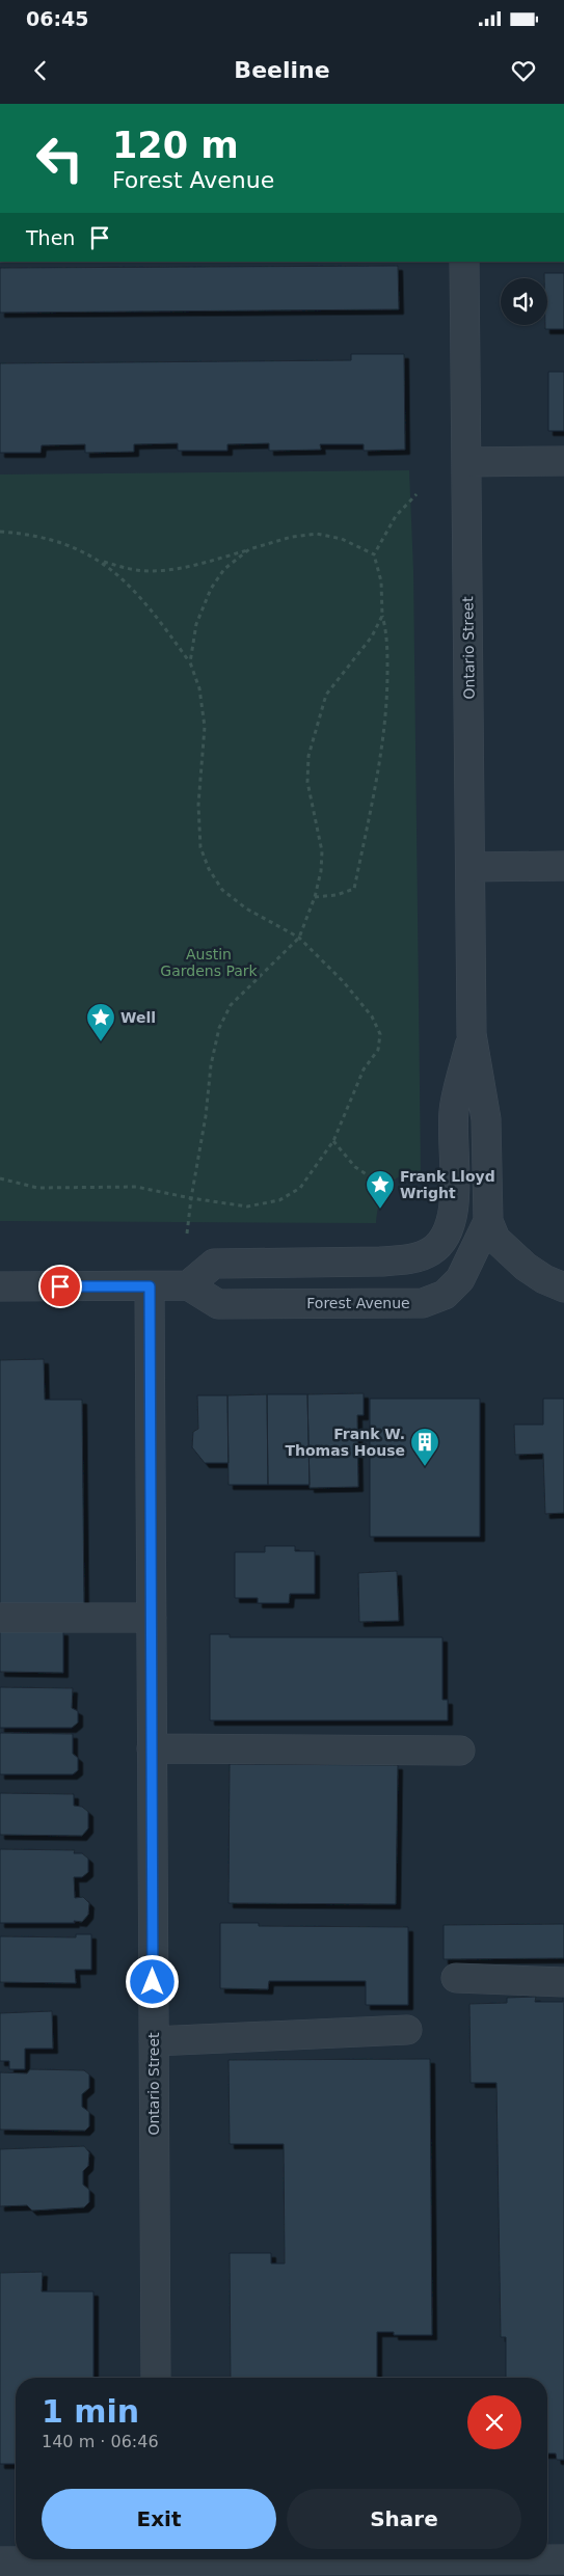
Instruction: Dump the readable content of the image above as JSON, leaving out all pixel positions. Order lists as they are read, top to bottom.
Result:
{
  "streets": {
    "street": ["Ontario Street", "Forest Avenue"]
  },
  "crossings": [
    ["Ontario Street", "Forest Avenue"]
  ],
  "parks": ["Austin Gardens Park"],
  "places": {
    "place": ["Well", "Frank Lloyd Wright"],
    "building": ["Frank W. Thomas House"]
  },
  "page": {
    "status": "06:45",
    "header": "Beeline",
    "turn": ["120 m", "Forest Avenue"],
    "then": "Then",
    "heading": ["1 min", "140 m · 06:46"],
    "buttons": ["Exit", "Share"]
  }
}
